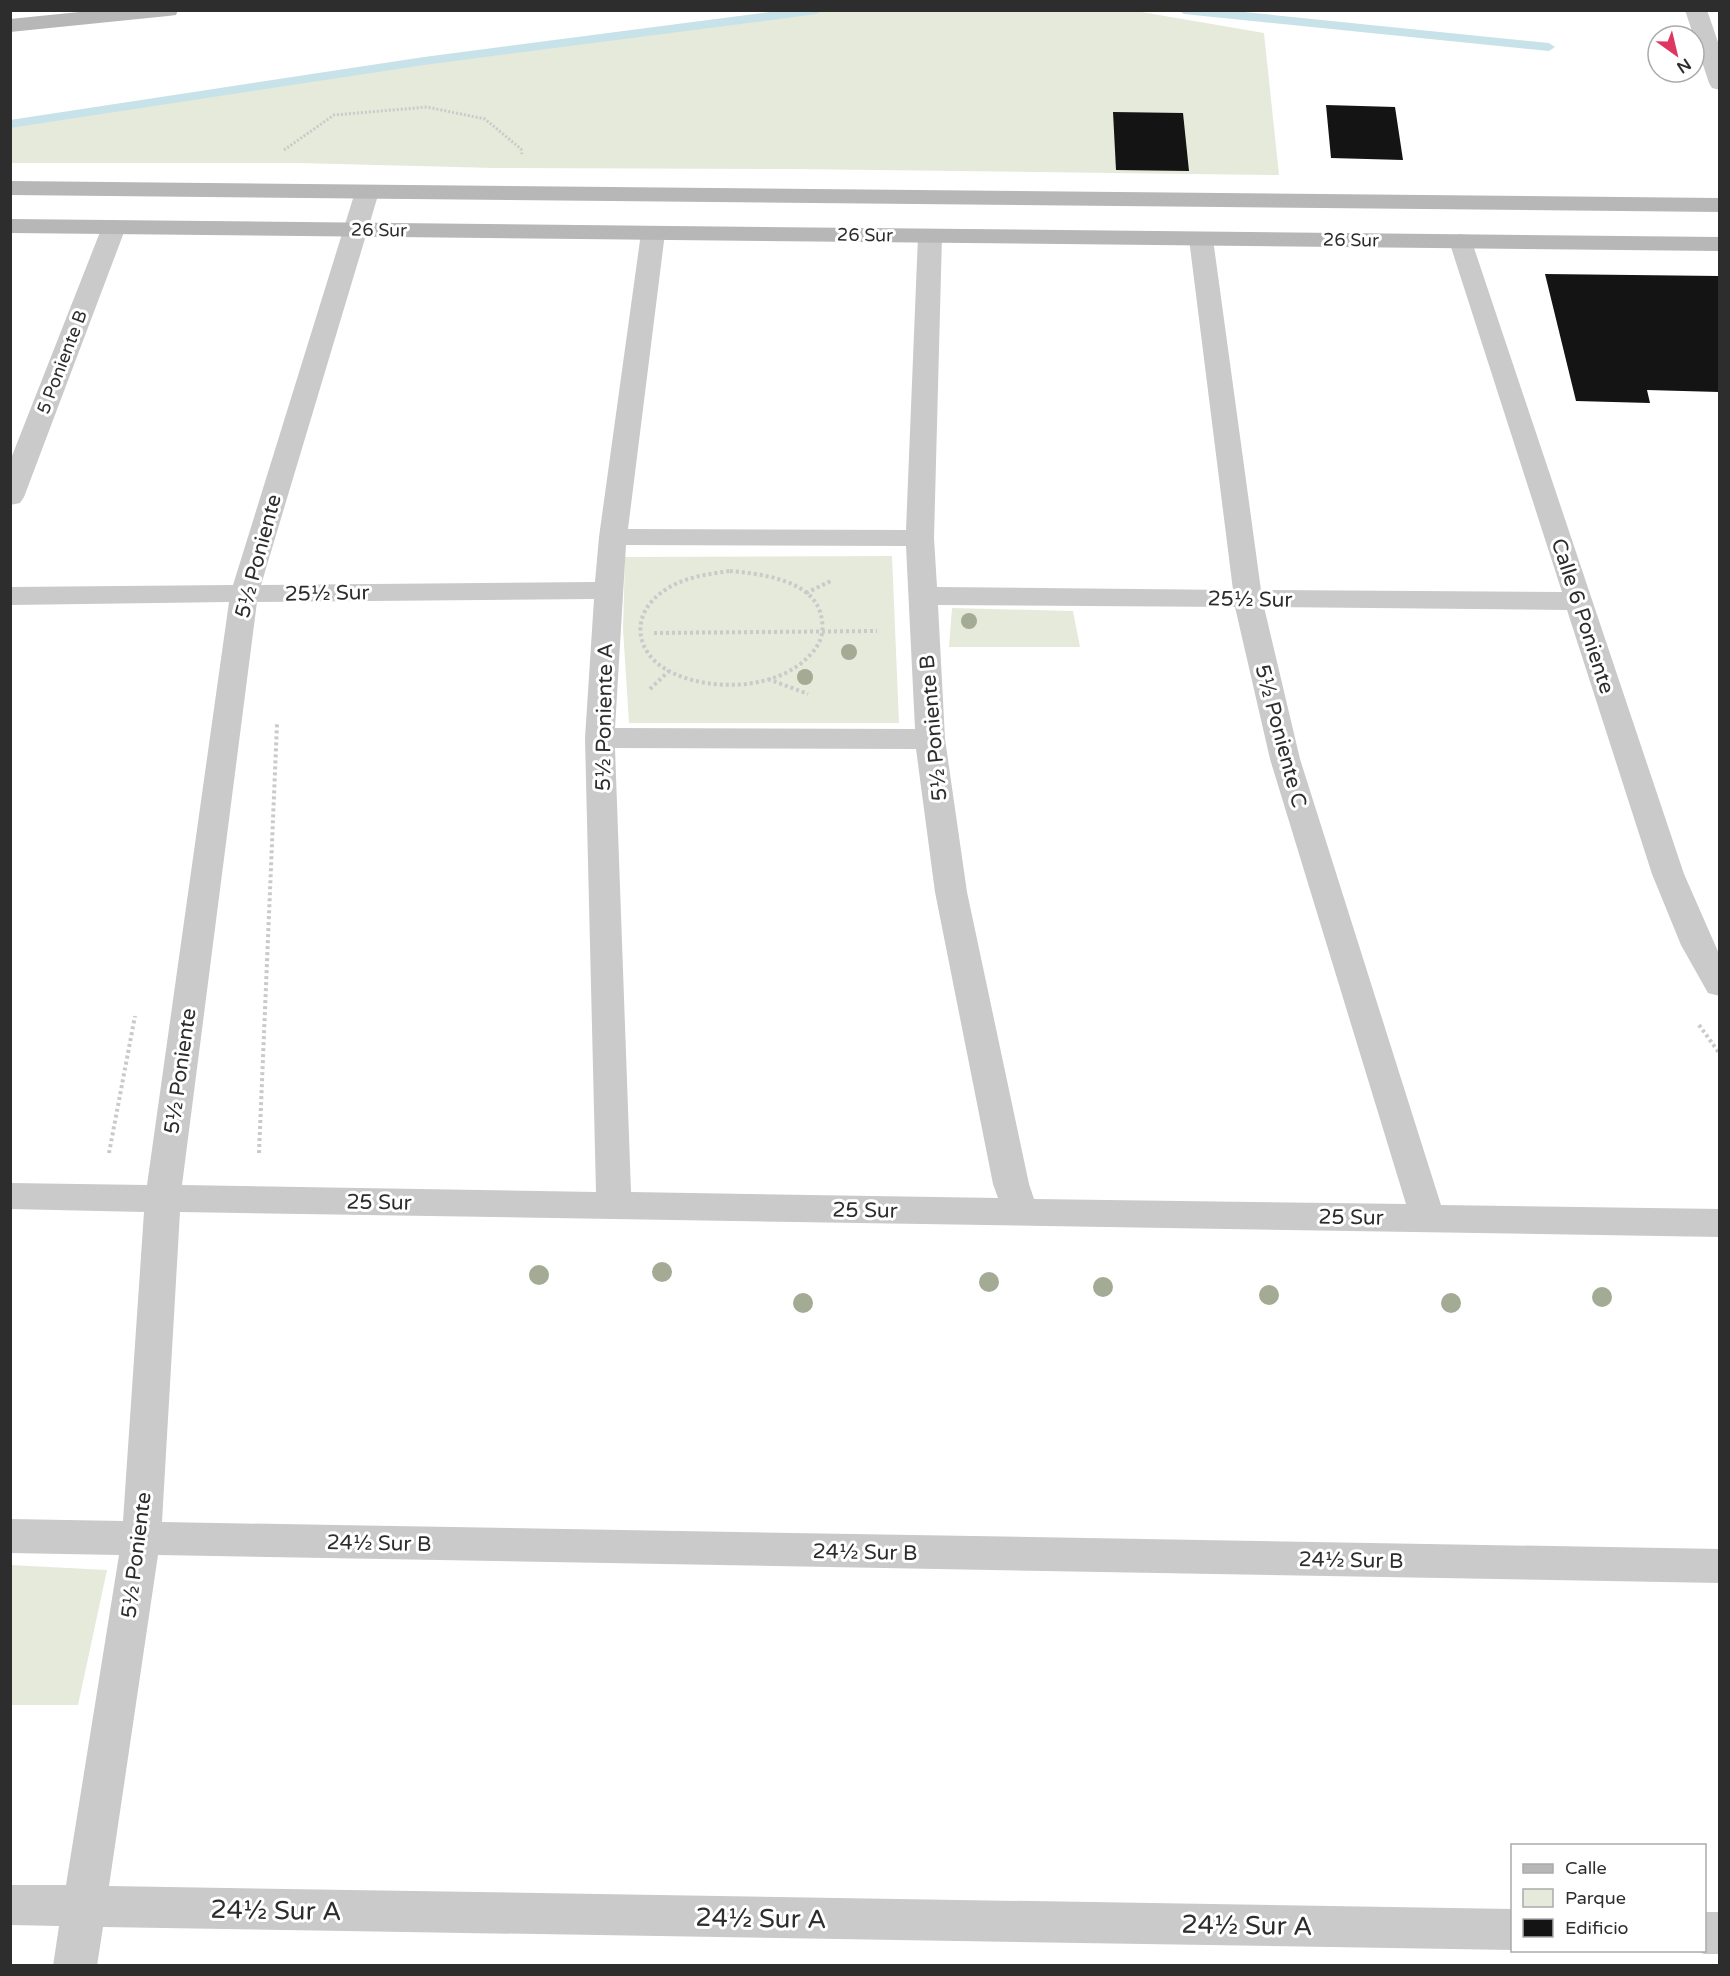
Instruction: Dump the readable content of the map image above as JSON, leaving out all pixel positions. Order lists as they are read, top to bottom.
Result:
{
  "streets": {
    "street": [
      "26 Sur",
      "5 Poniente B",
      "5½ Poniente",
      "25½ Sur",
      "Calle 6 Poniente",
      "5½ Poniente A",
      "5½ Poniente B",
      "5½ Poniente C",
      "25 Sur",
      "24½ Sur B",
      "24½ Sur A"
    ]
  },
  "crossings": [
    ["26 Sur", "5 Poniente B"],
    ["26 Sur", "5½ Poniente"],
    ["26 Sur", "Calle 6 Poniente"],
    ["26 Sur", "5½ Poniente A"],
    ["26 Sur", "5½ Poniente B"],
    ["26 Sur", "5½ Poniente C"],
    ["5½ Poniente", "25½ Sur"],
    ["5½ Poniente", "25 Sur"],
    ["5½ Poniente", "24½ Sur B"],
    ["5½ Poniente", "24½ Sur A"],
    ["25½ Sur", "Calle 6 Poniente"],
    ["25½ Sur", "5½ Poniente A"],
    ["25½ Sur", "5½ Poniente B"],
    ["25½ Sur", "5½ Poniente C"],
    ["5½ Poniente A", "25 Sur"],
    ["5½ Poniente B", "25 Sur"],
    ["5½ Poniente C", "25 Sur"]
  ],
  "legend": ["Calle", "Parque", "Edificio"],
  "north": "bottom right"
}
